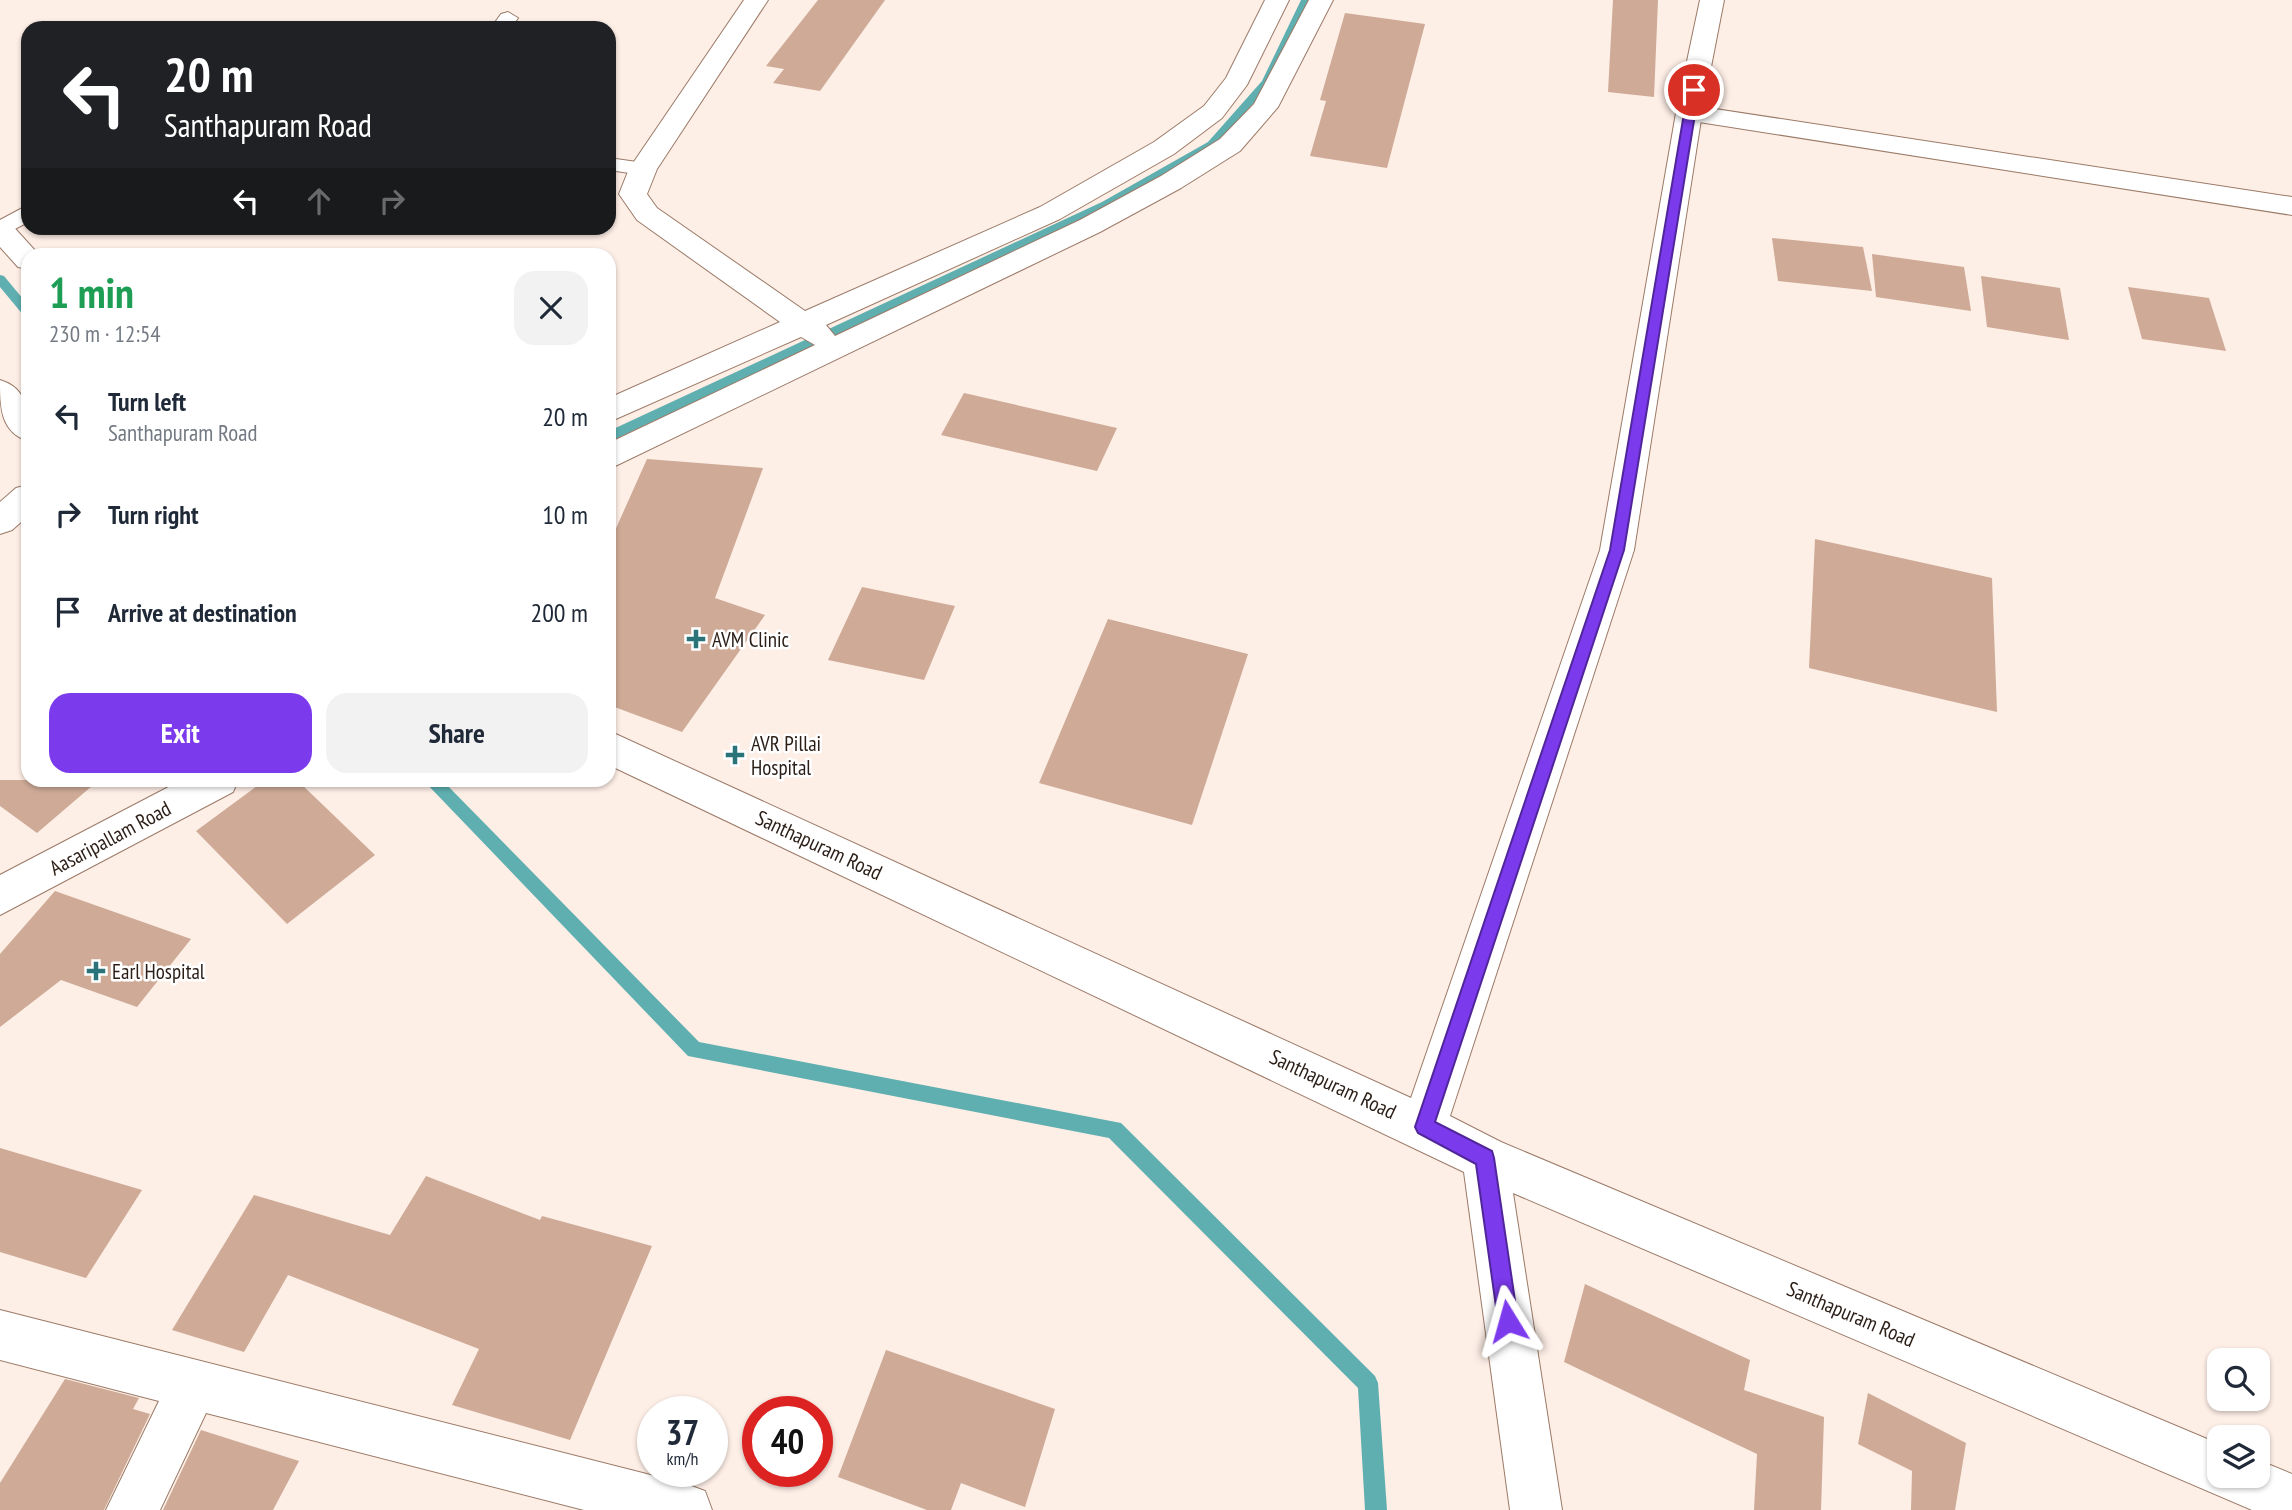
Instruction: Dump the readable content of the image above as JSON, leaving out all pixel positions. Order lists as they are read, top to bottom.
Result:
{
  "streets": {
    "street": ["Aasaripallam Road", "Santhapuram Road"]
  },
  "places": {
    "health": ["AVM Clinic", "AVR Pillai Hospital", "Earl Hospital"]
  },
  "page": {
    "turn": ["20 m", "Santhapuram Road"],
    "heading": ["1 min", "230 m · 12:54"],
    "list": [
      {
        "name": "Turn left",
        "note": "Santhapuram Road",
        "value": "20 m"
      },
      {
        "name": "Turn right",
        "value": "10 m"
      },
      {
        "name": "Arrive at destination",
        "value": "200 m"
      }
    ],
    "buttons": ["Exit", "Share"],
    "speed": "37 km/h",
    "limit": "40"
  }
}
